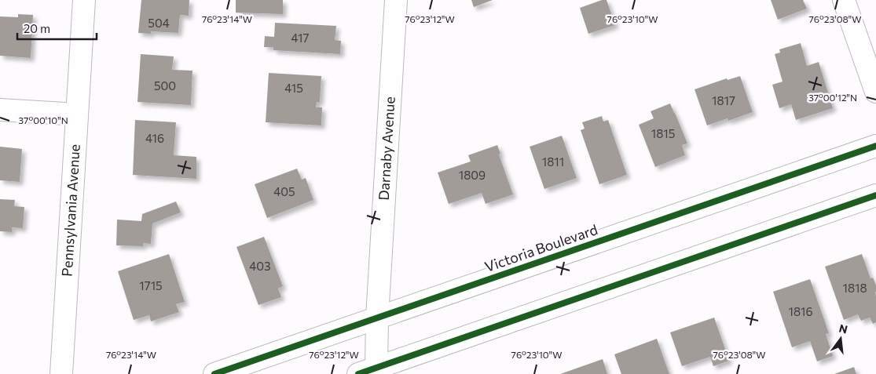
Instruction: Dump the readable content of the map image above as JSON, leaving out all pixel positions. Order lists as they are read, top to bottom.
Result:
{
  "streets": {
    "main road": ["Darnaby Avenue", "Pennsylvania Avenue", "Victoria Boulevard"]
  },
  "crossings": [
    ["Darnaby Avenue", "Victoria Boulevard"]
  ],
  "house_numbers": [
    "504",
    "417",
    "500",
    "415",
    "1817",
    "1815",
    "416",
    "1811",
    "1809",
    "405",
    "403",
    "1715",
    "1818",
    "1816"
  ],
  "scale_bar": "20 m",
  "north": "top",
  "coordinates": [
    "76°23'14\"W",
    "76°23'12\"W",
    "76°23'10\"W",
    "76°23'08\"W",
    "37°00'12\"N",
    "37°00'10\"N"
  ]
}
